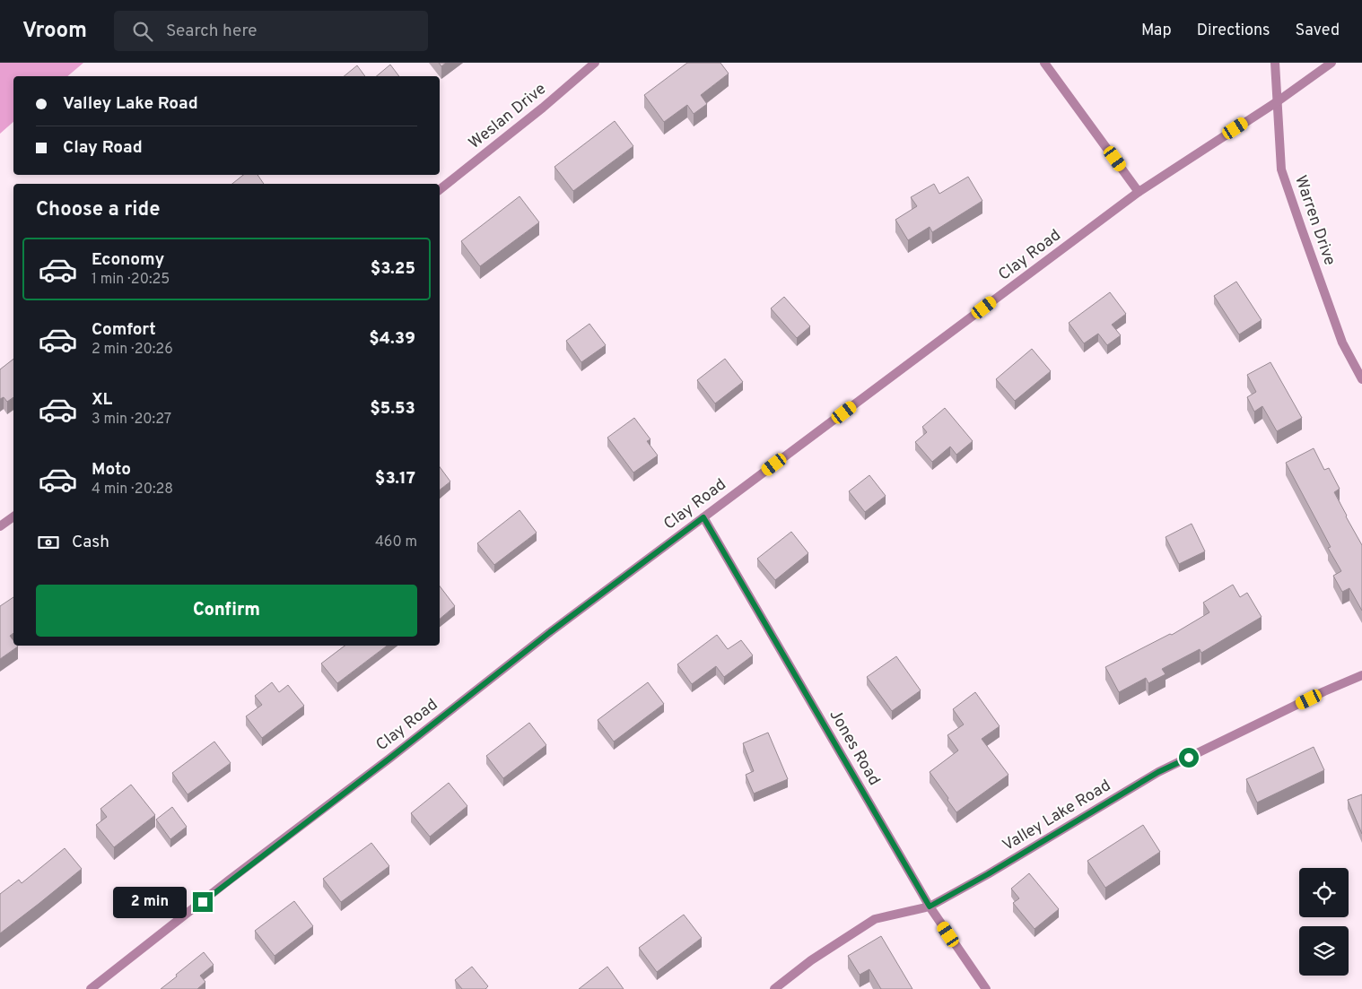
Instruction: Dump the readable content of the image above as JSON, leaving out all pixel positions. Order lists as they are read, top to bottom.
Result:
{
  "streets": {
    "street": [
      "Weslan Drive",
      "Warren Drive",
      "Clay Road",
      "Jones Road",
      "Valley Lake Road"
    ]
  },
  "crossings": [
    ["Warren Drive", "Clay Road"],
    ["Clay Road", "Jones Road"],
    ["Jones Road", "Valley Lake Road"]
  ],
  "page": {
    "header": "Vroom",
    "search": "Search here",
    "nav": ["Map", "Directions", "Saved"],
    "banner": ["Valley Lake Road", "Clay Road"],
    "heading": "Choose a ride",
    "list": [
      {
        "name": "Economy",
        "note": "1 min · 20:25",
        "value": "$3.25"
      },
      {
        "name": "Comfort",
        "note": "2 min · 20:26",
        "value": "$4.39"
      },
      {
        "name": "XL",
        "note": "3 min · 20:27",
        "value": "$5.53"
      },
      {
        "name": "Moto",
        "note": "4 min · 20:28",
        "value": "$3.17"
      }
    ],
    "pay": ["Cash", "460 m"],
    "buttons": "Confirm",
    "bubble": "2 min"
  }
}
